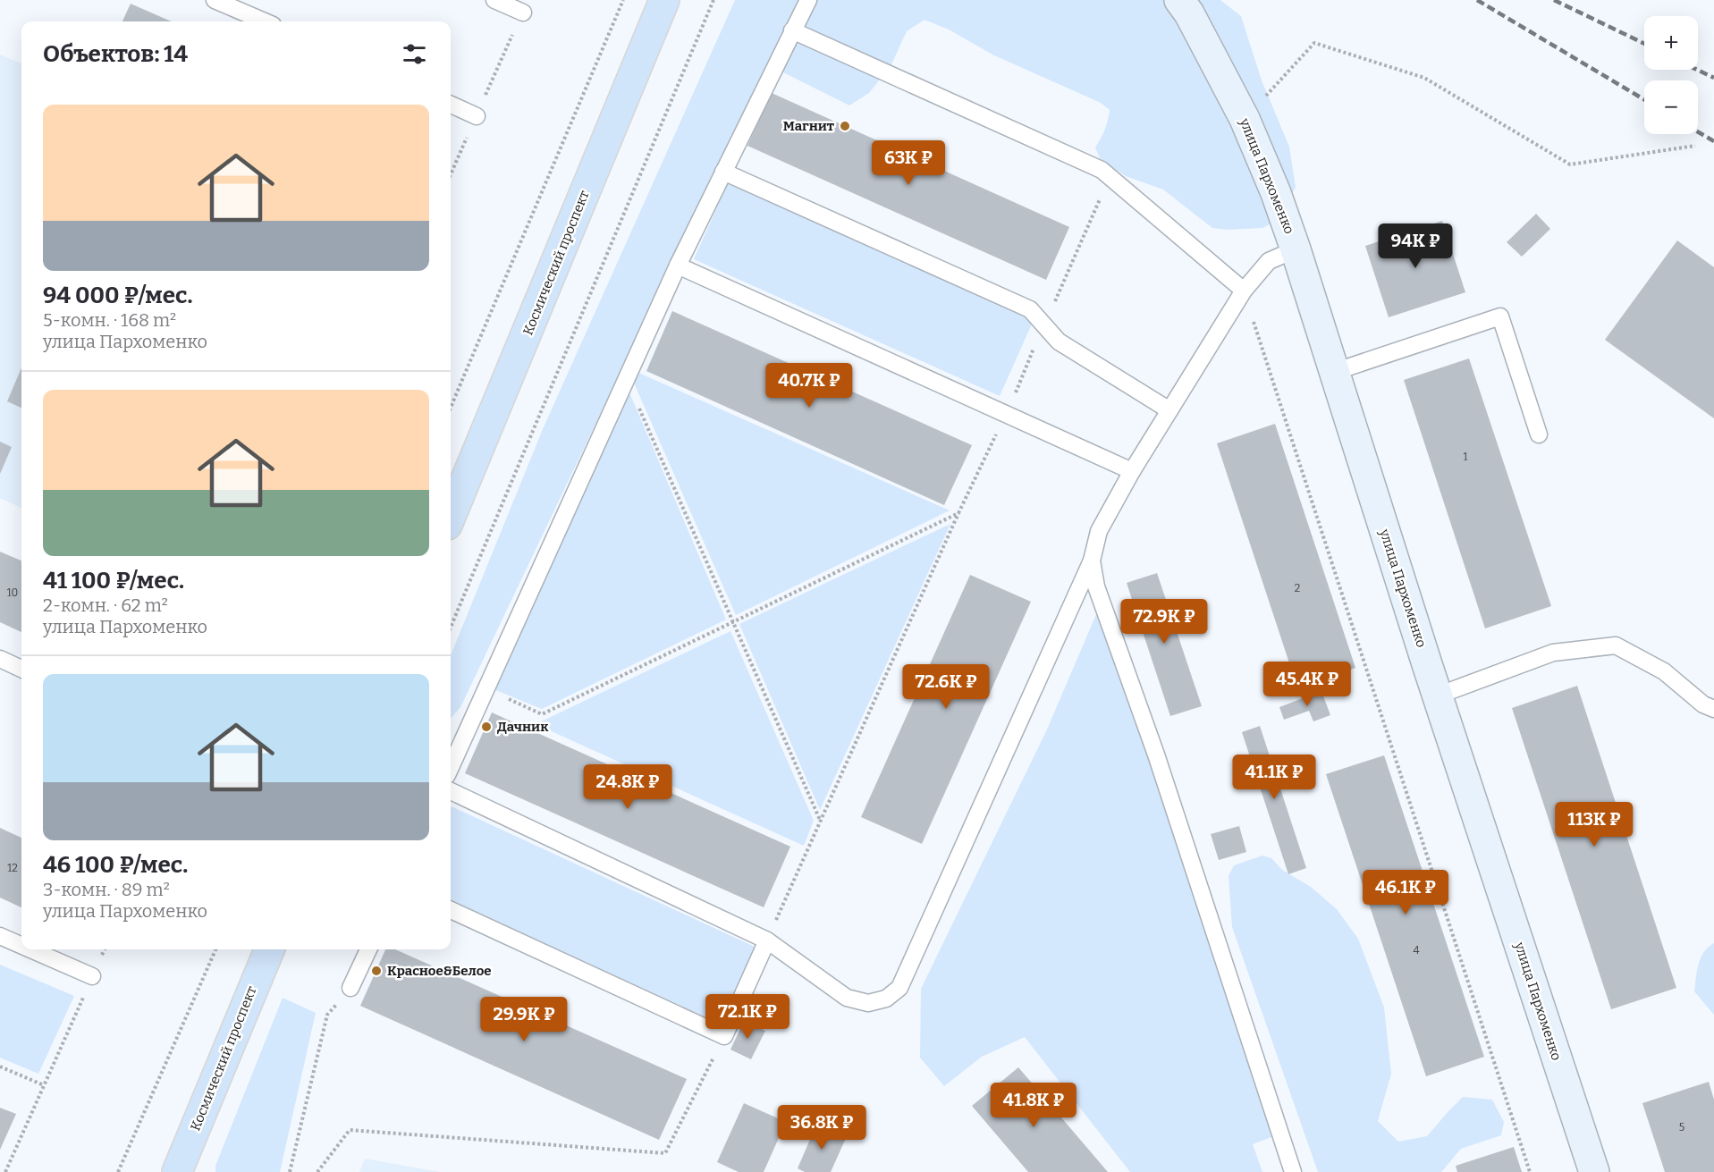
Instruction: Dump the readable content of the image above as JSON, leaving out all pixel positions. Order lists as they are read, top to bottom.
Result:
{
  "streets": {
    "main road": ["Космический проспект"],
    "street": ["улица Пархоменко"]
  },
  "places": ["Магнит", "Дачник", "Красное&Белое"],
  "house_numbers": [
    "1",
    "2",
    "10",
    "12",
    "4",
    "5"
  ],
  "page": {
    "map_buttons": ["+", "−"],
    "heading": "Объектов: 14",
    "list": [
      {
        "name": "94 000 ₽/мес.",
        "note": "5-комн. · 168 m² · улица Пархоменко"
      },
      {
        "name": "41 100 ₽/мес.",
        "note": "2-комн. · 62 m² · улица Пархоменко"
      },
      {
        "name": "46 100 ₽/мес.",
        "note": "3-комн. · 89 m² · улица Пархоменко"
      }
    ],
    "price": [
      "63K ₽",
      "94K ₽",
      "40.7K ₽",
      "72.9K ₽",
      "45.4K ₽",
      "72.6K ₽",
      "41.1K ₽",
      "24.8K ₽",
      "113K ₽",
      "46.1K ₽",
      "72.1K ₽",
      "29.9K ₽",
      "41.8K ₽",
      "36.8K ₽"
    ]
  }
}
